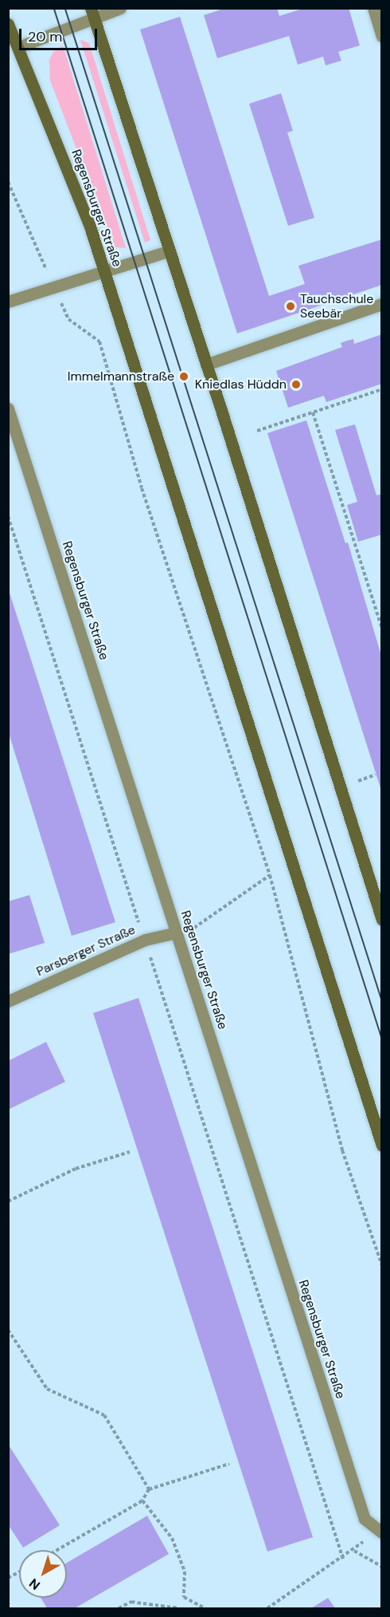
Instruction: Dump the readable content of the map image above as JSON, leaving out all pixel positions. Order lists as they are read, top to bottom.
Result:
{
  "streets": {
    "main road": ["Regensburger Straße"],
    "street": ["Parsberger Straße"]
  },
  "crossings": [
    ["Regensburger Straße", "Parsberger Straße"]
  ],
  "places": ["Tauchschule Seebär", "Immelmannstraße", "Kniedlas Hüddn"],
  "scale_bar": "20 m",
  "north": "bottom left"
}
